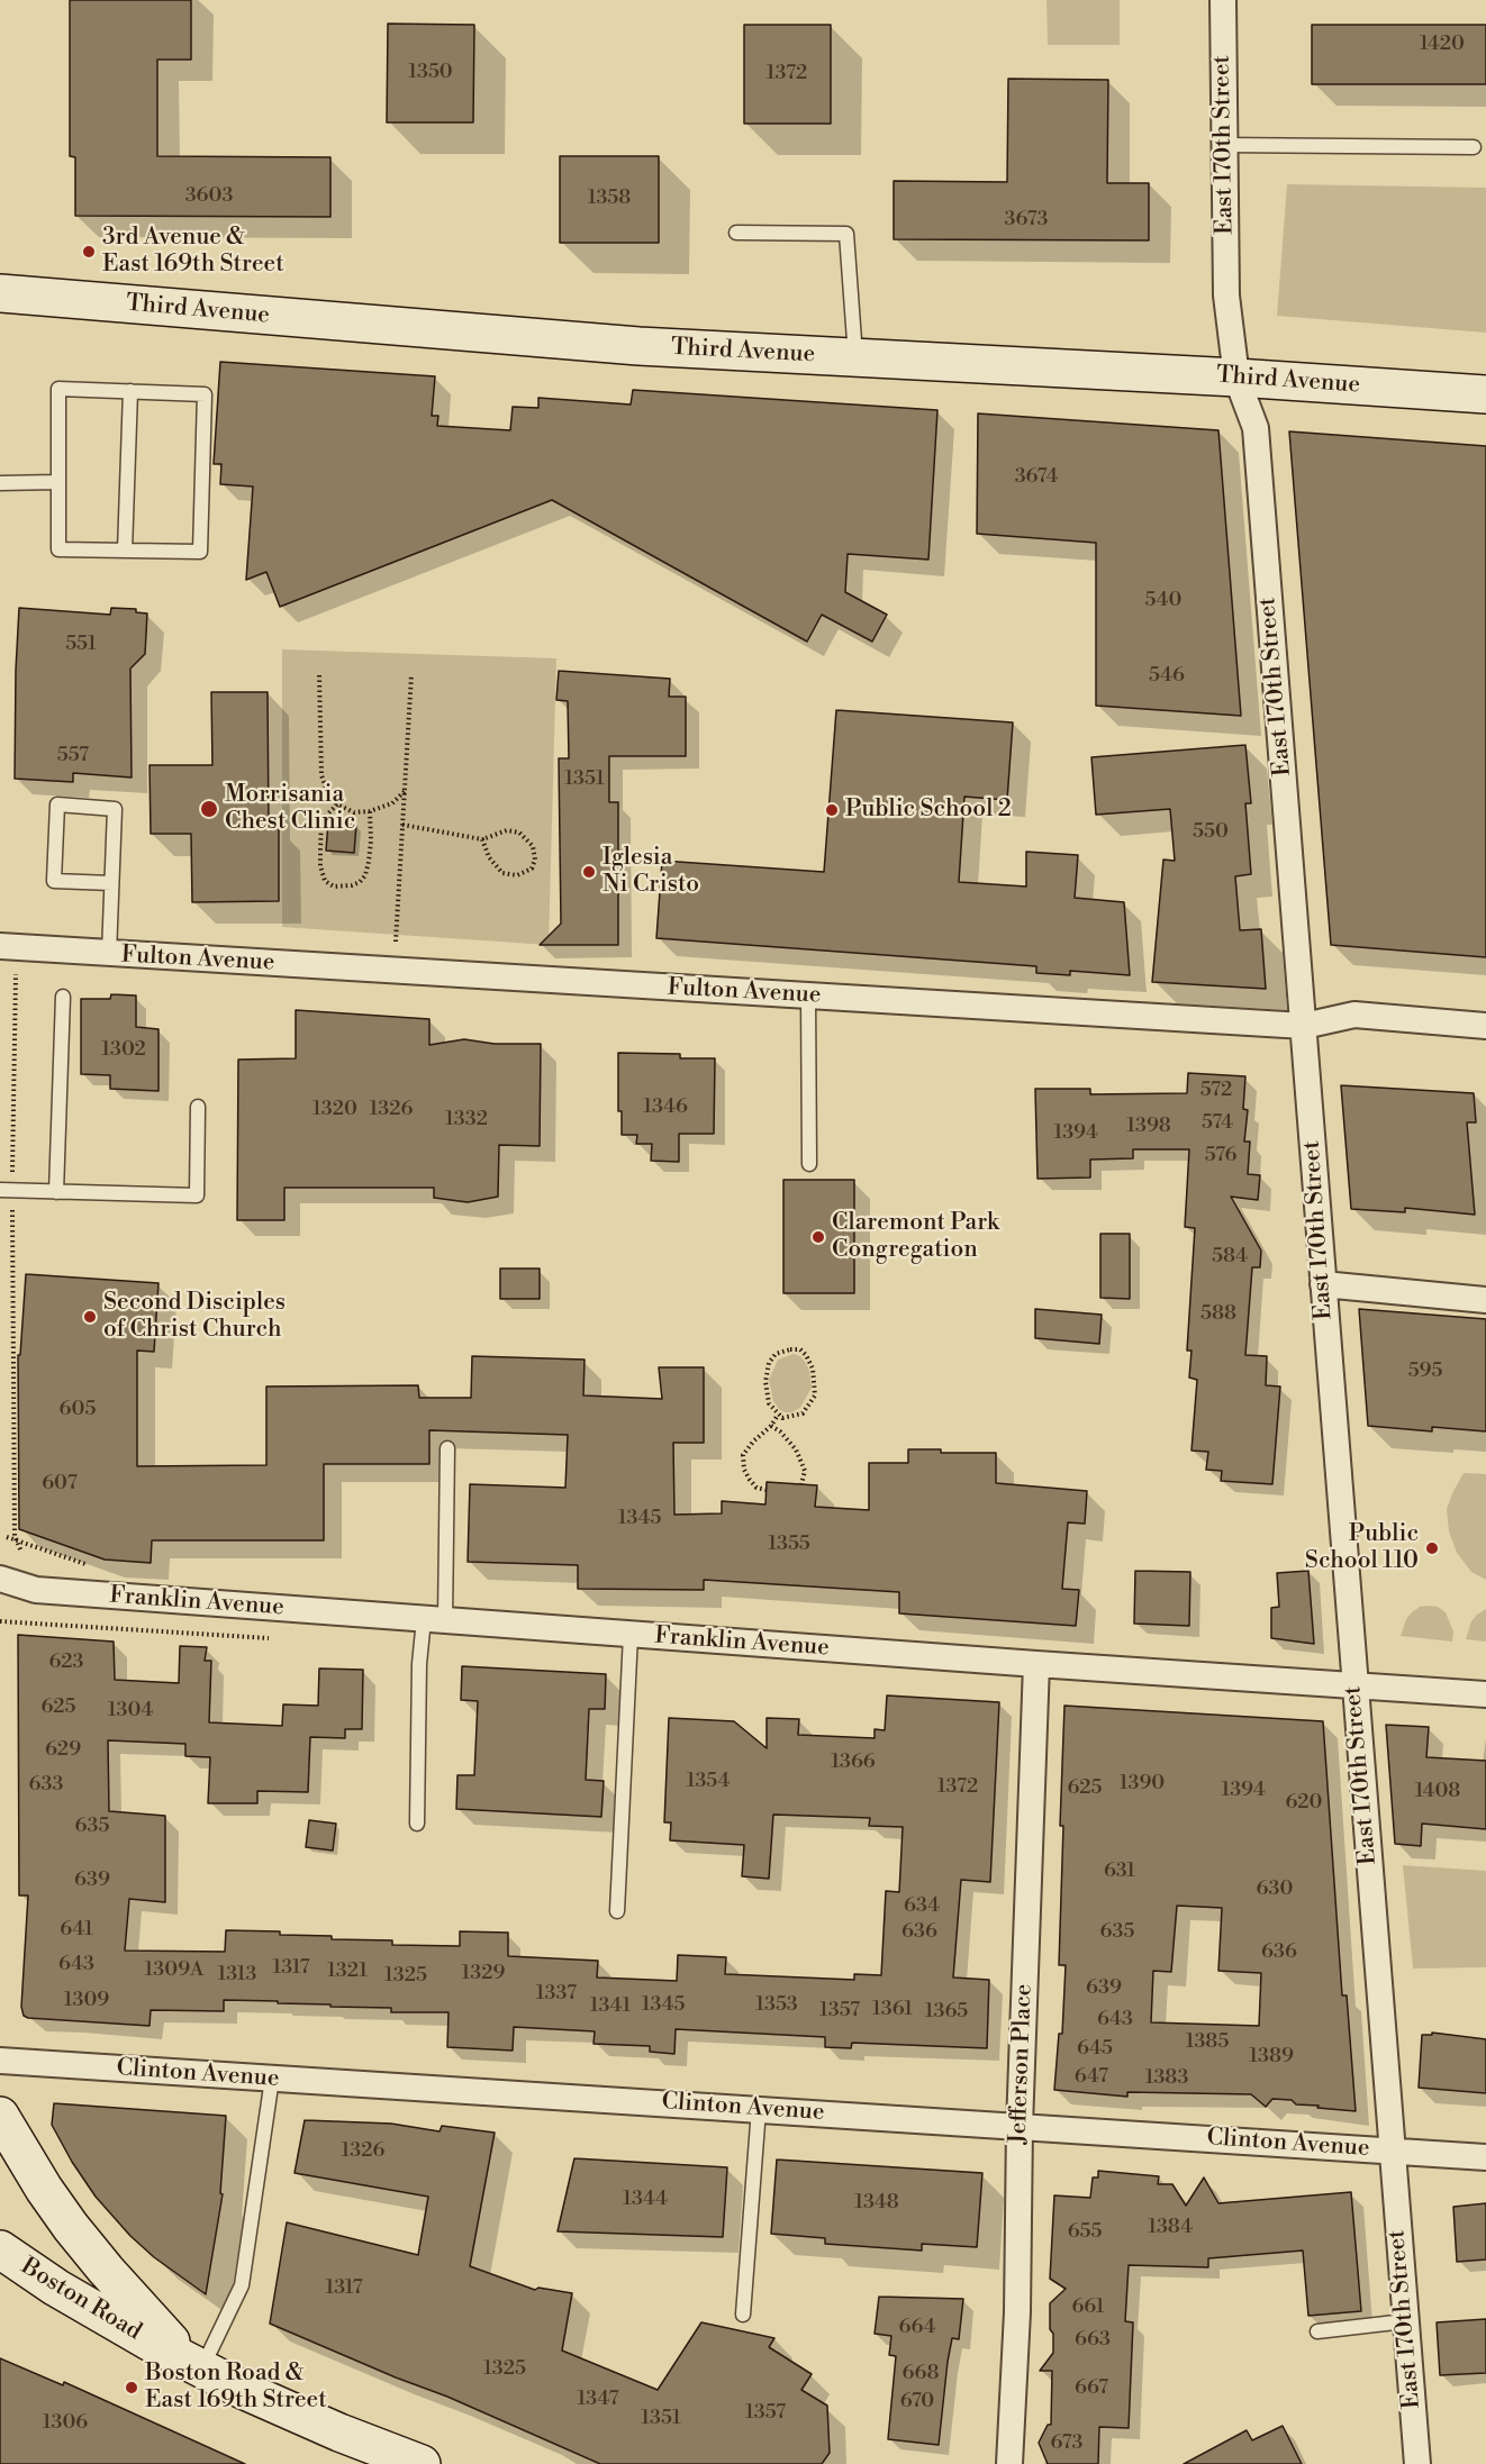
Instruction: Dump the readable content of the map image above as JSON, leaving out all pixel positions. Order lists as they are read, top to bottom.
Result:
{
  "streets": {
    "main road": ["Third Avenue", "Boston Road"],
    "street": [
      "East 170th Street",
      "Fulton Avenue",
      "Franklin Avenue",
      "Jefferson Place",
      "Clinton Avenue"
    ]
  },
  "crossings": [
    ["East 170th Street", "Third Avenue"],
    ["East 170th Street", "Fulton Avenue"],
    ["East 170th Street", "Franklin Avenue"],
    ["East 170th Street", "Clinton Avenue"],
    ["Franklin Avenue", "Jefferson Place"],
    ["Jefferson Place", "Clinton Avenue"]
  ],
  "places": [
    "3rd Avenue & East 169th Street",
    "Morrisania Chest Clinic",
    "Public School 2",
    "Iglesia Ni Cristo",
    "Claremont Park Congregation",
    "Second Disciples of Christ Church",
    "Public School 110",
    "Boston Road & East 169th Street"
  ],
  "house_numbers": [
    "1420",
    "1350",
    "1372",
    "3603",
    "1358",
    "3673",
    "3674",
    "540",
    "551",
    "546",
    "557",
    "1351",
    "550",
    "1302",
    "572",
    "1346",
    "1320",
    "1326",
    "1332",
    "574",
    "1398",
    "1394",
    "576",
    "584",
    "588",
    "595",
    "605",
    "607",
    "1345",
    "1355",
    "623",
    "625",
    "1304",
    "629",
    "1366",
    "1354",
    "1390",
    "633",
    "1372",
    "625",
    "1394",
    "1408",
    "620",
    "635",
    "631",
    "639",
    "630",
    "634",
    "641",
    "636",
    "635",
    "636",
    "643",
    "1317",
    "1309A",
    "1321",
    "1329",
    "1313",
    "1325",
    "639",
    "1337",
    "1309",
    "1345",
    "1353",
    "1341",
    "1361",
    "1357",
    "1365",
    "643",
    "1385",
    "645",
    "1389",
    "647",
    "1383",
    "1326",
    "1344",
    "1348",
    "1384",
    "655",
    "1317",
    "661",
    "664",
    "663",
    "1325",
    "668",
    "667",
    "1347",
    "670",
    "1357",
    "1351",
    "1306",
    "673"
  ]
}
